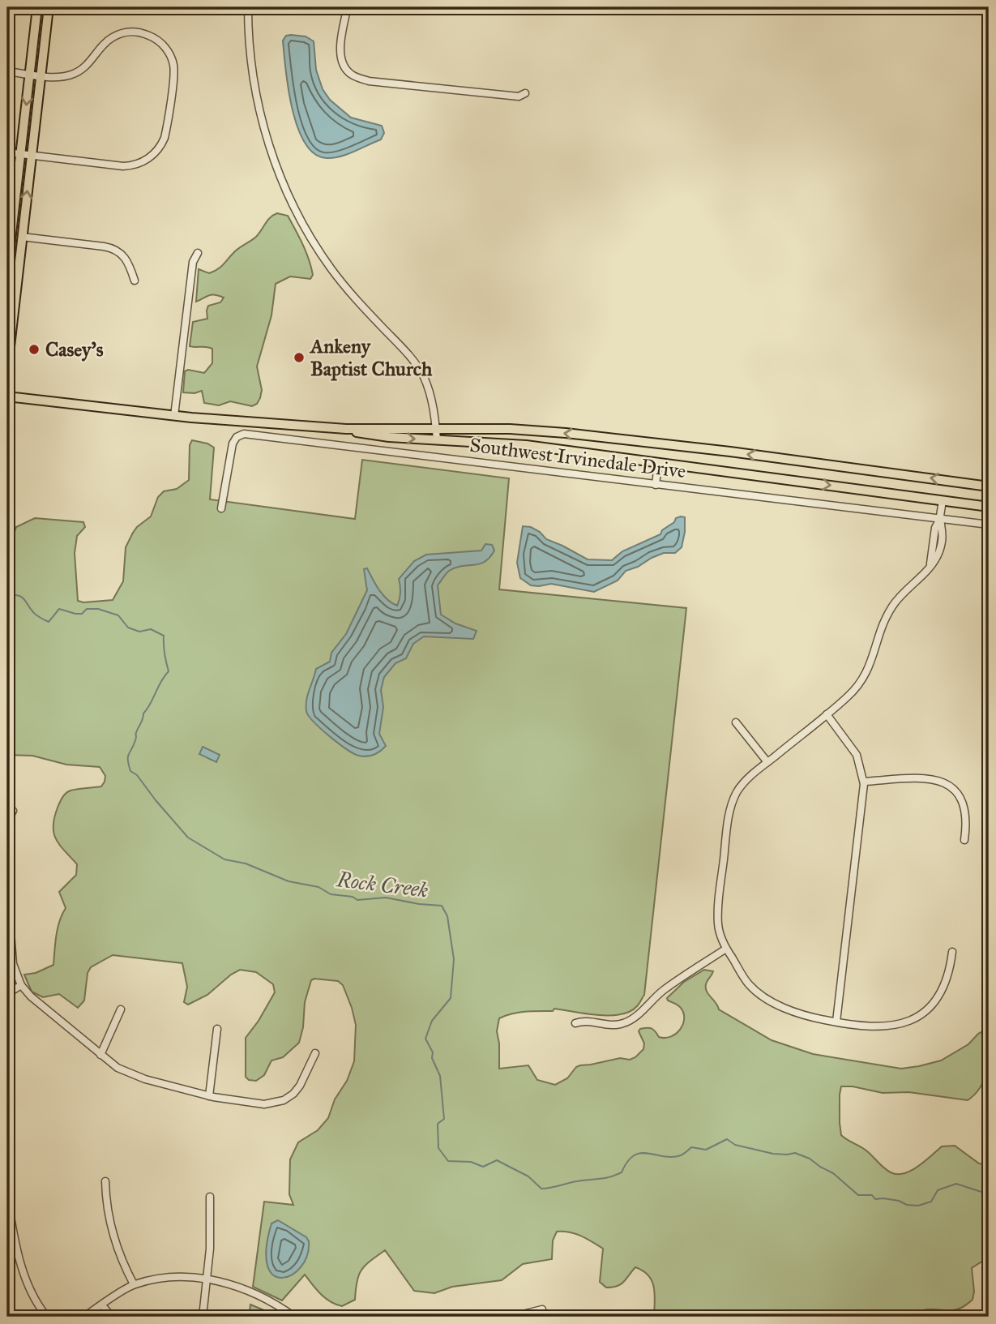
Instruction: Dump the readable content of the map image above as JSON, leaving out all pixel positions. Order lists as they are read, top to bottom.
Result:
{
  "streets": {
    "main road": ["Southwest Irvinedale Drive"]
  },
  "water": ["Rock Creek"],
  "places": ["Casey's", "Ankeny Baptist Church"]
}
